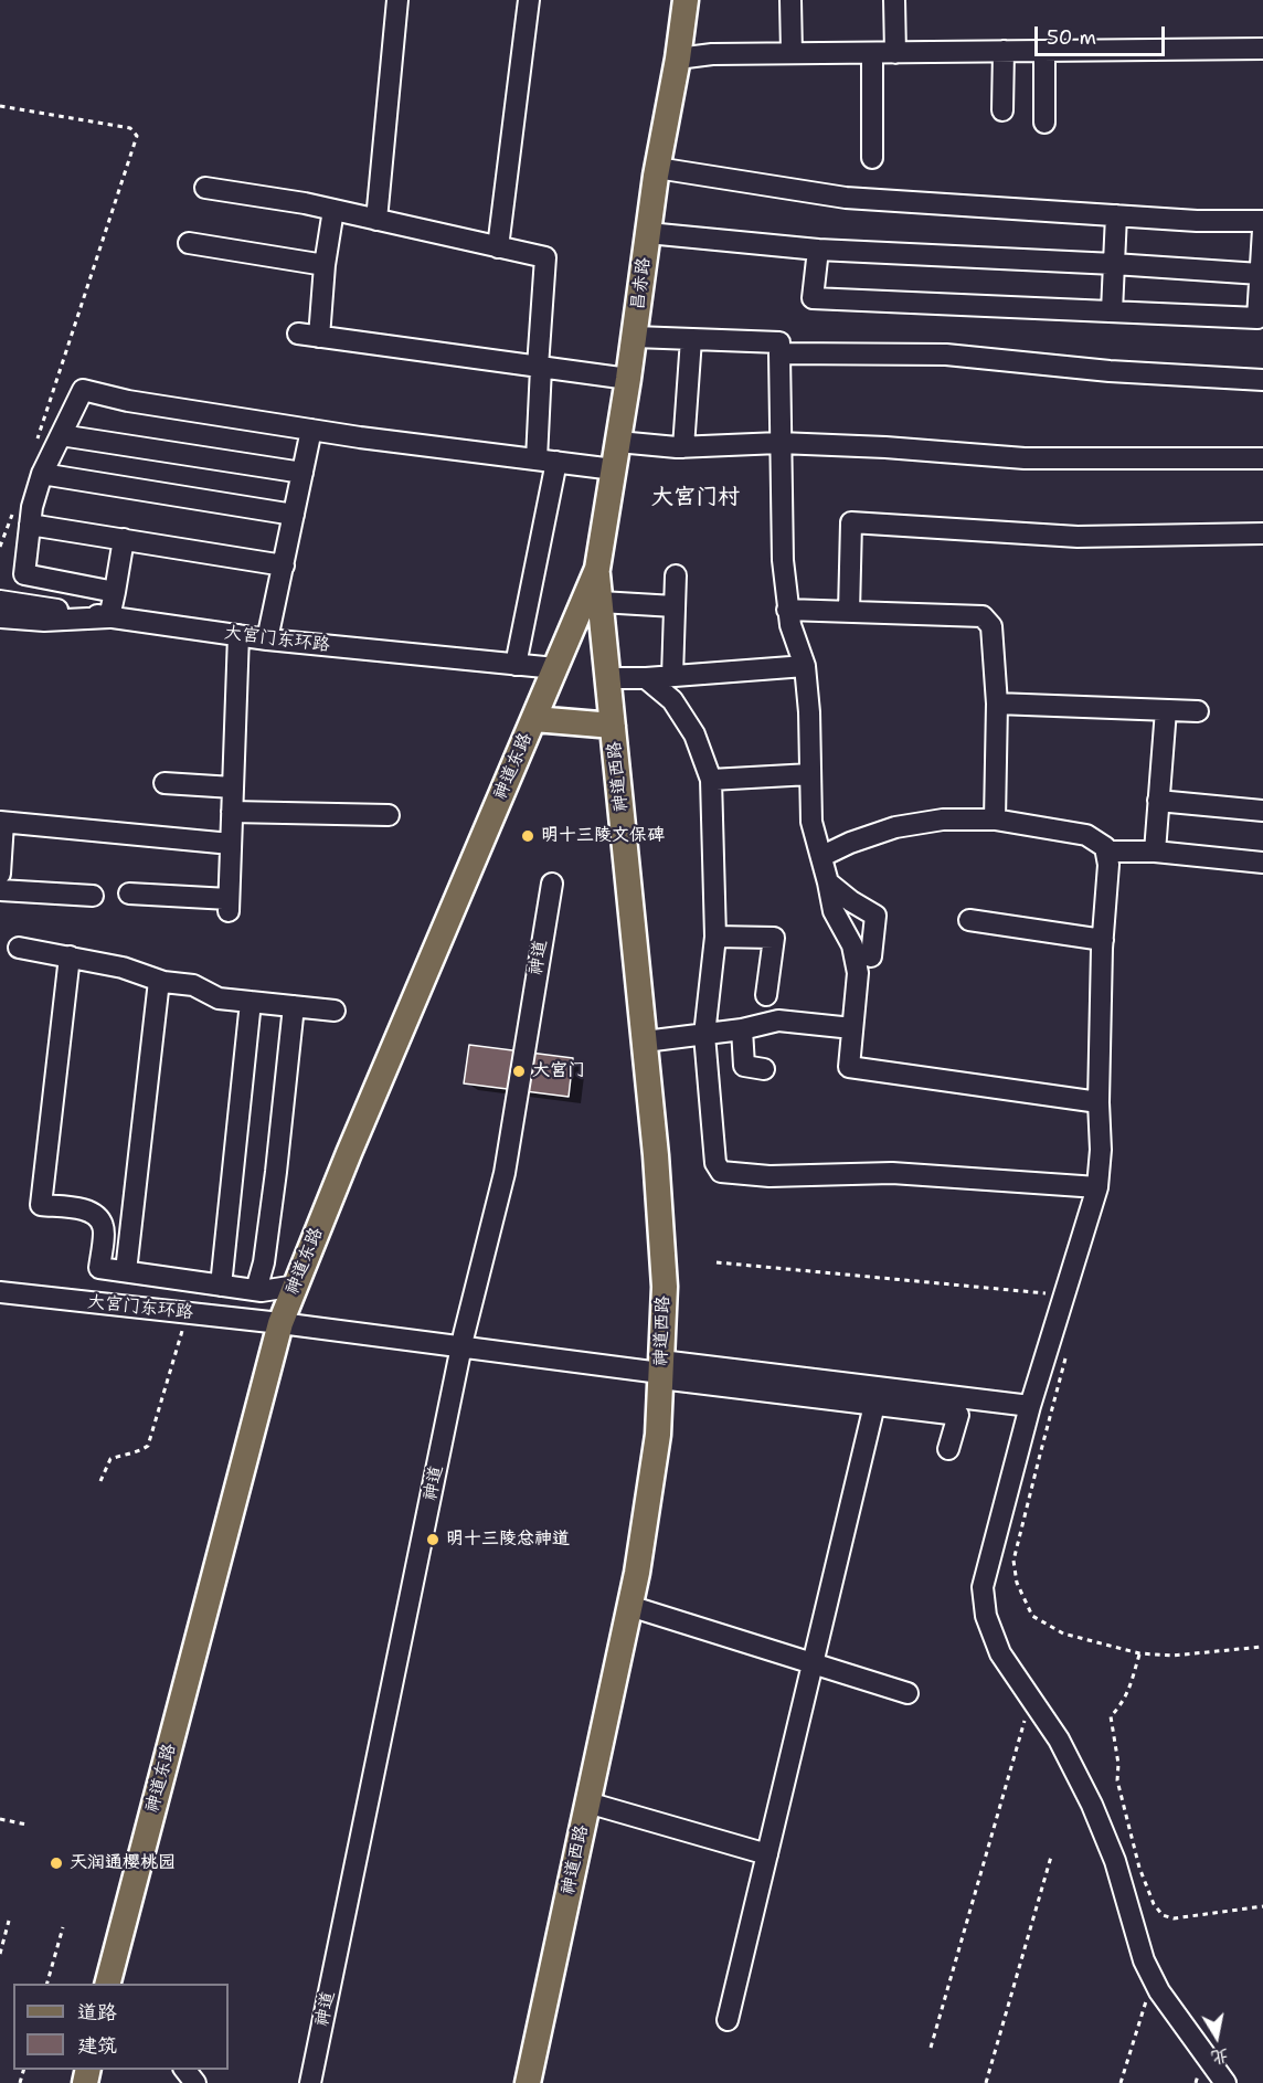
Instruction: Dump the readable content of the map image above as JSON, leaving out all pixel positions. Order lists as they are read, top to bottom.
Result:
{
  "streets": {
    "main road": ["昌赤路", "神道东路", "神道西路"],
    "street": ["大宫门东环路", "神道"]
  },
  "crossings": [
    ["昌赤路", "神道东路"],
    ["昌赤路", "神道西路"],
    ["大宫门东环路", "神道东路"],
    ["大宫门东环路", "神道西路"],
    ["大宫门东环路", "神道"],
    ["神道东路", "神道西路"]
  ],
  "districts": ["大宫门村"],
  "places": [
    "明十三陵文保碑",
    "大宫门",
    "明十三陵总神道",
    "天润通樱桃园"
  ],
  "legend": ["道路", "建筑"],
  "scale_bar": "50 m",
  "north": "bottom"
}
